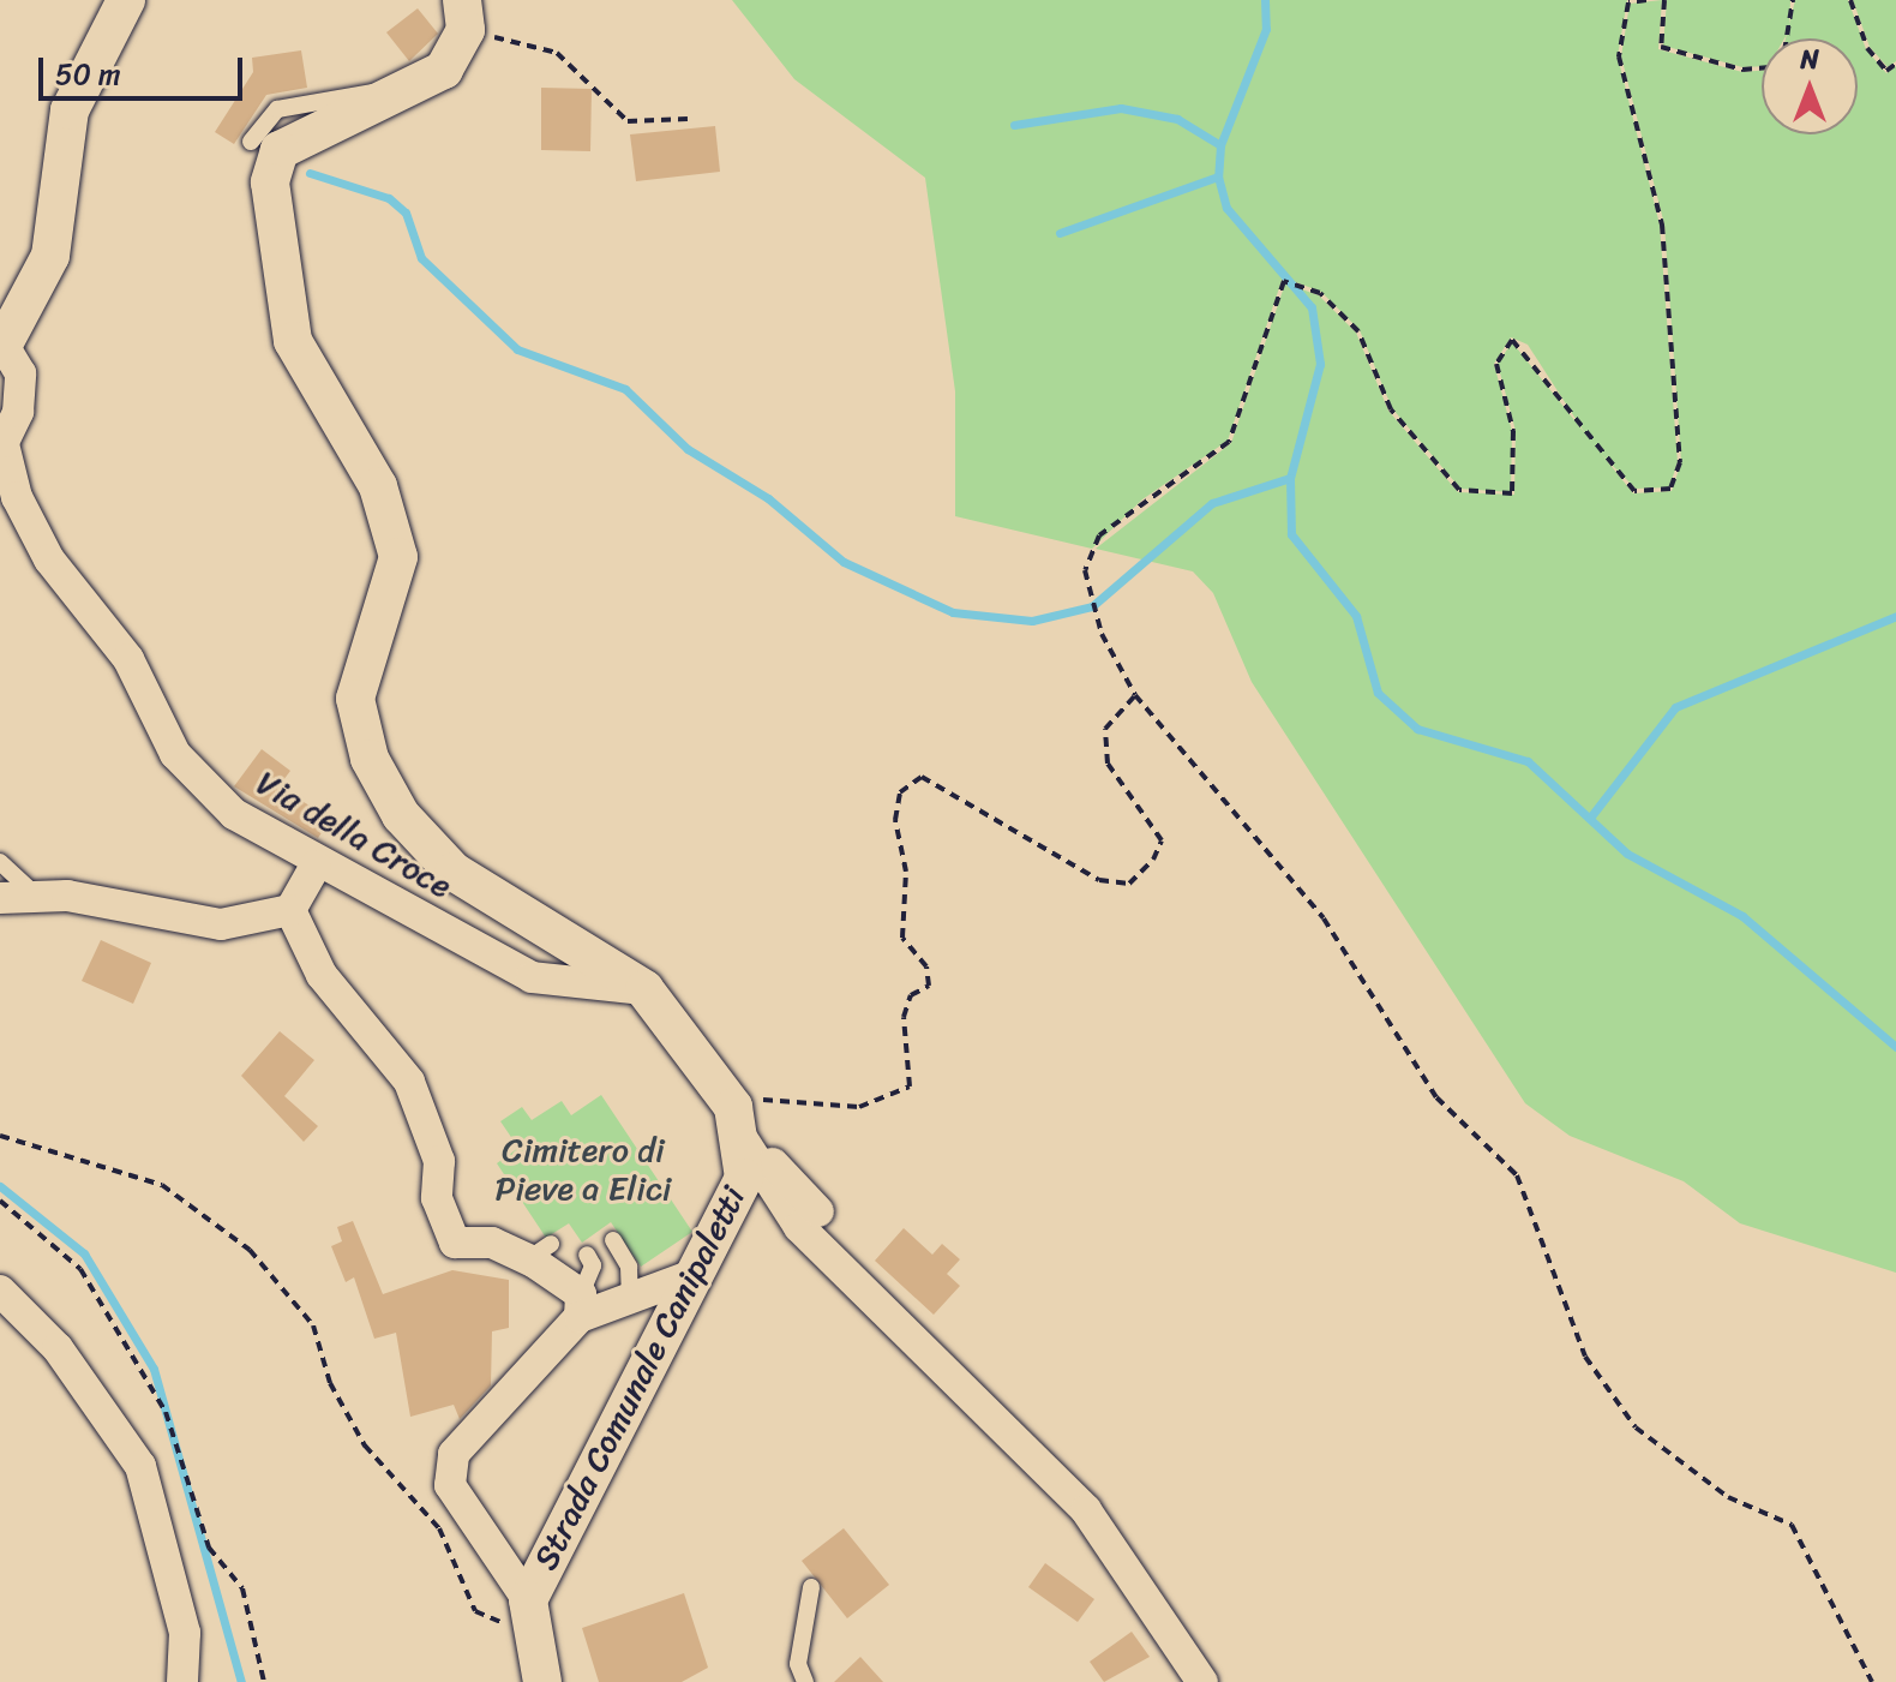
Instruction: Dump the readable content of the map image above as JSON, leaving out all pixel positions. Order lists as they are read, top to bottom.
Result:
{
  "streets": {
    "street": ["Via della Croce", "Strada Comunale Canipaletti"]
  },
  "crossings": [
    ["Via della Croce", "Strada Comunale Canipaletti"]
  ],
  "parks": ["Cimitero di Pieve a Elici"],
  "scale_bar": "50 m",
  "north": "top"
}
